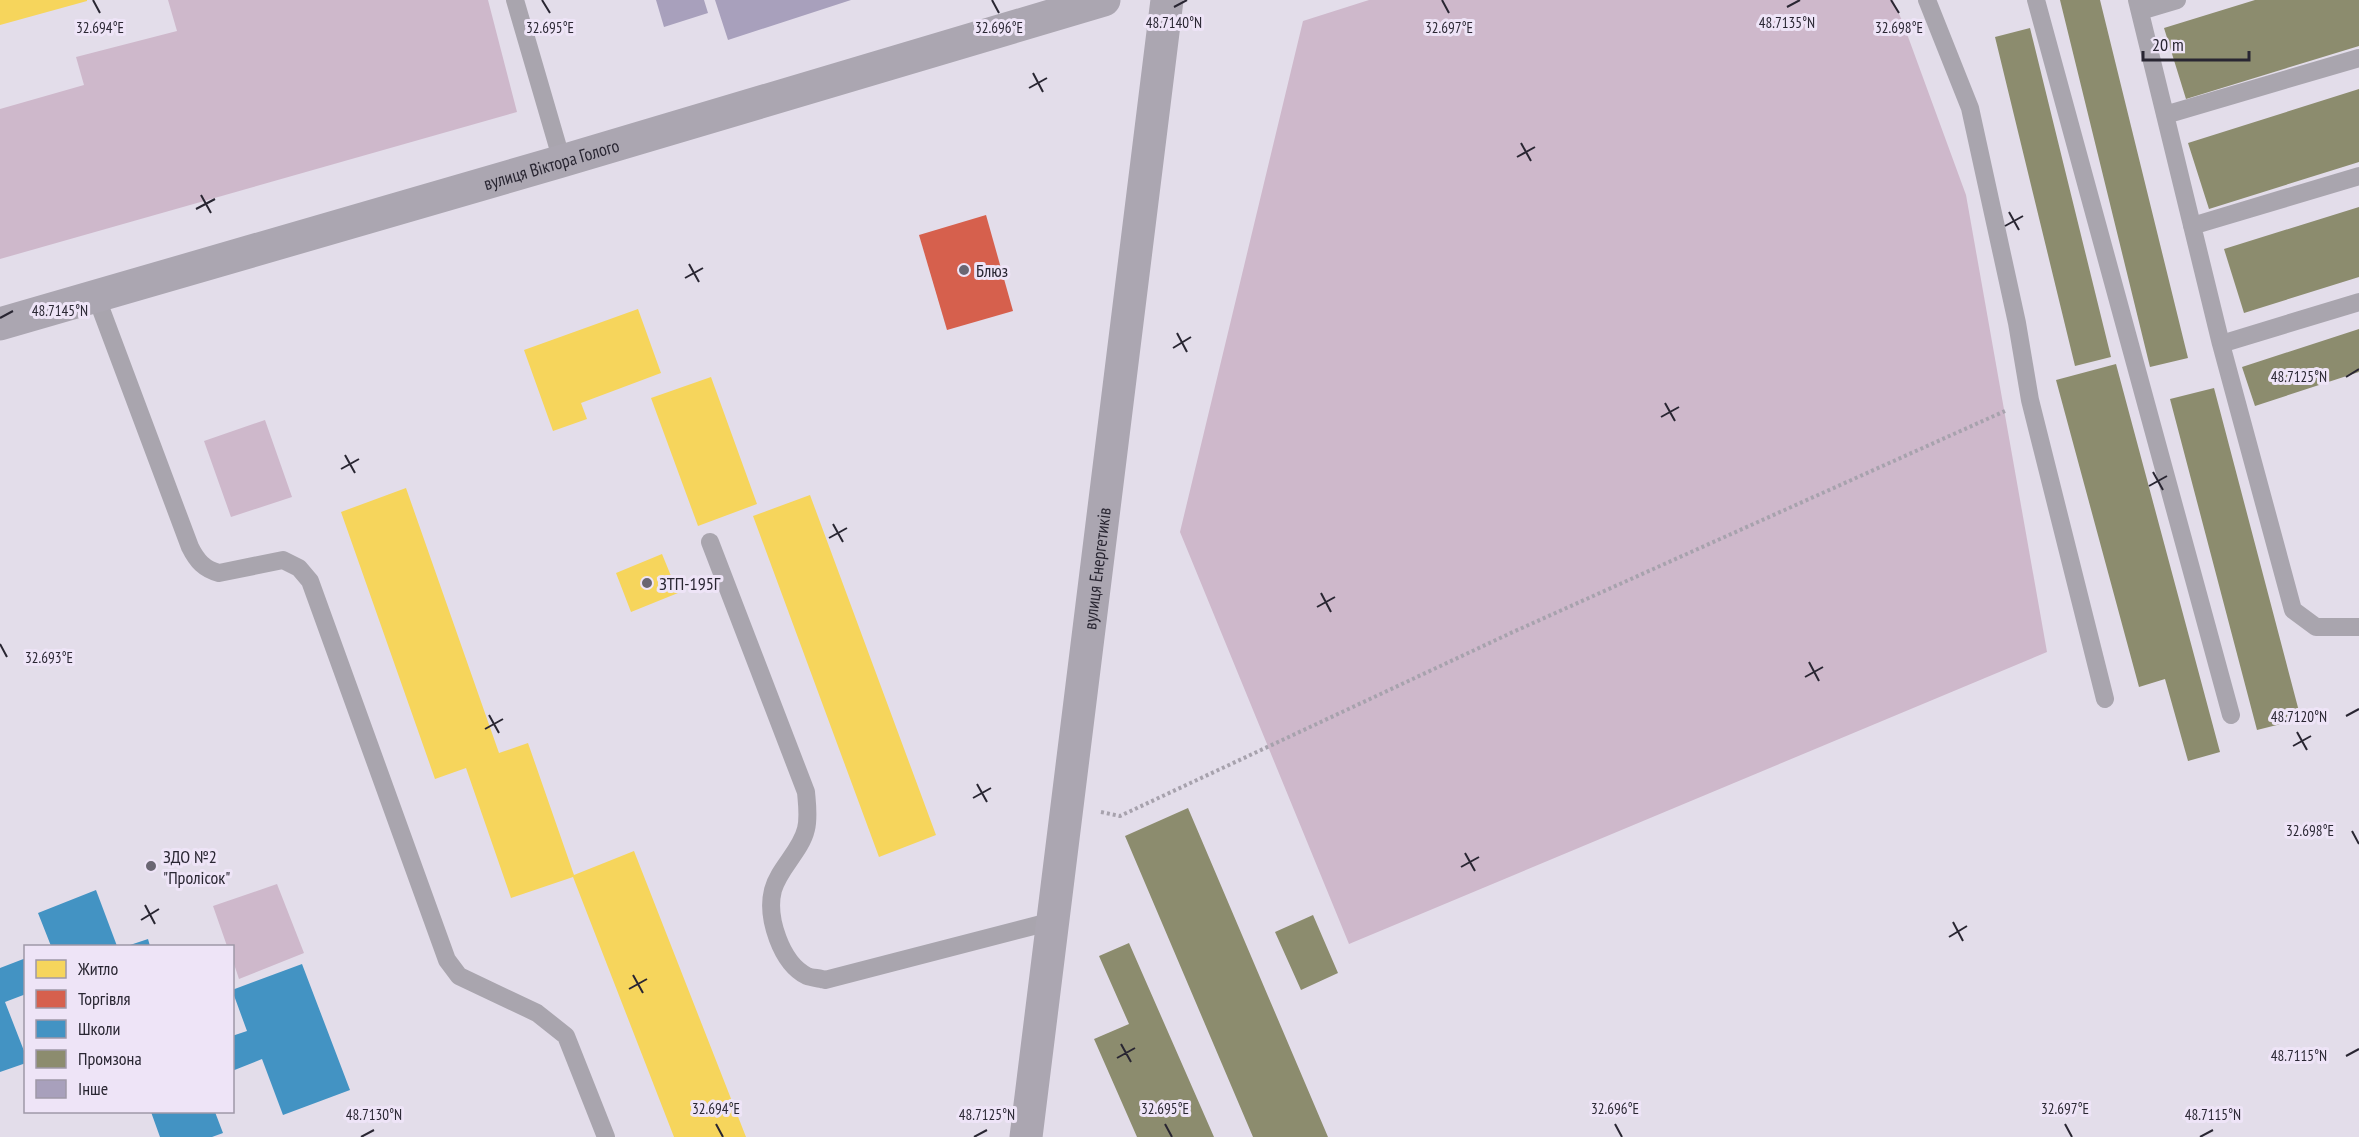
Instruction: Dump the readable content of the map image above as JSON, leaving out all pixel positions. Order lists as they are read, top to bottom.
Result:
{
  "streets": {
    "main road": ["вулиця Віктора Голого", "вулиця Енергетиків"]
  },
  "places": ["Блюз", "ЗТП-195Г", "ЗДО №2 \"Пролісок\""],
  "legend": [
    "Житло",
    "Торгівля",
    "Школи",
    "Промзона",
    "Інше"
  ],
  "scale_bar": "20 m",
  "coordinates": [
    "48.7135°N",
    "48.7140°N",
    "32.694°E",
    "32.695°E",
    "32.696°E",
    "32.697°E",
    "32.698°E",
    "48.7145°N",
    "48.7125°N",
    "32.693°E",
    "48.7120°N",
    "48.7115°N",
    "48.7130°N"
  ]
}
